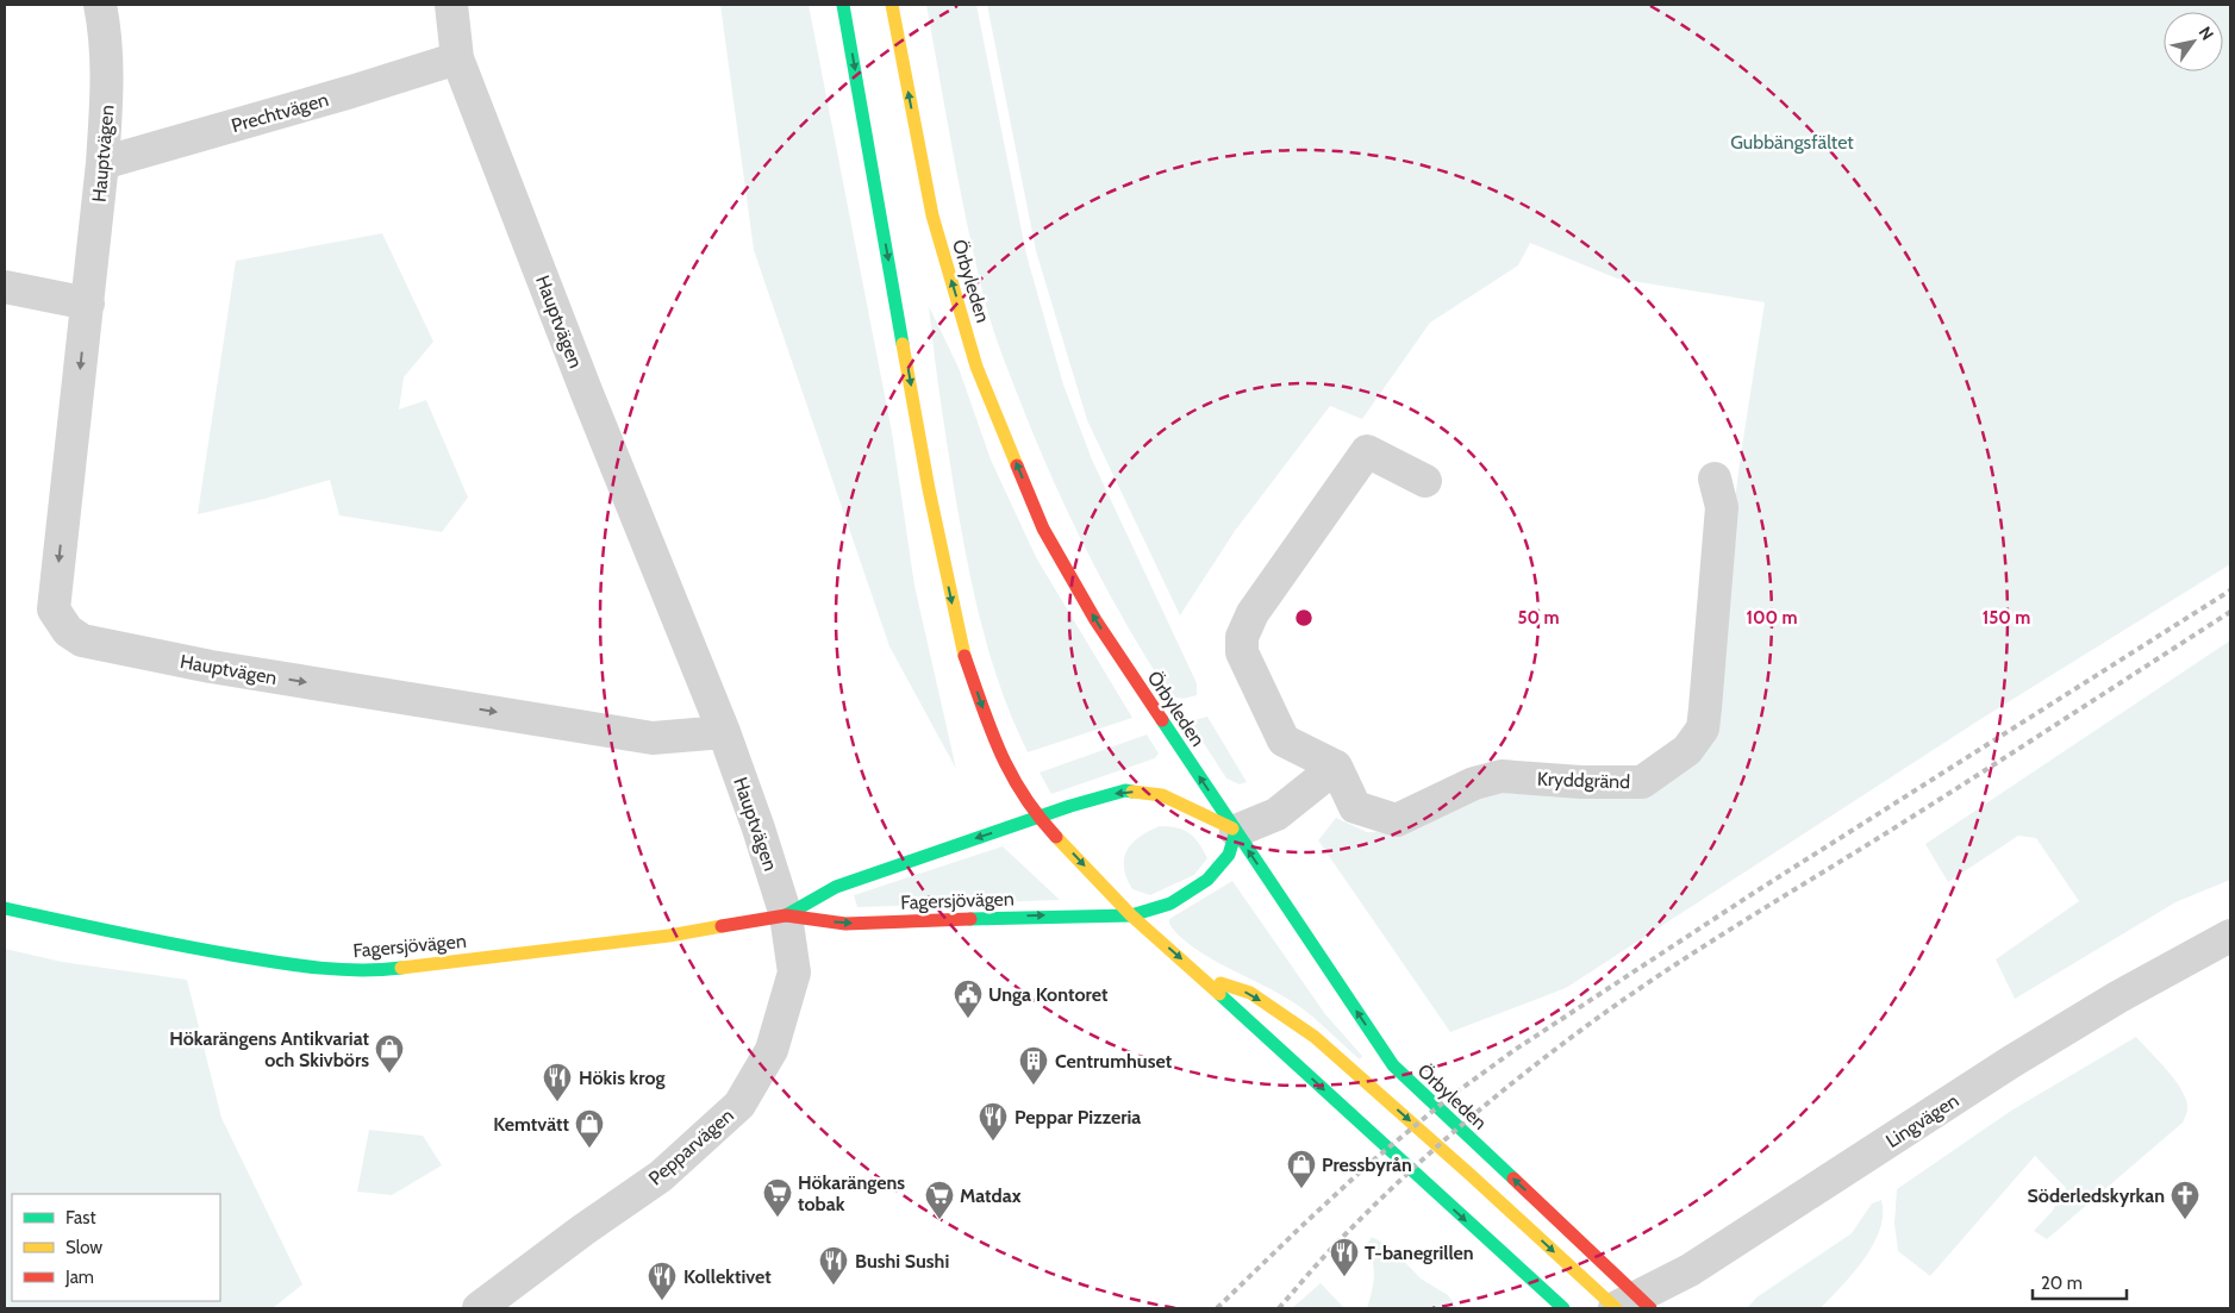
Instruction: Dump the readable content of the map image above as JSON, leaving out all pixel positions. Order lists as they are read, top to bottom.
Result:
{
  "streets": {
    "main road": ["Örbyleden", "Fagersjövägen"],
    "street": [
      "Prechtvägen",
      "Hauptvägen",
      "Kryddgränd",
      "Lingvägen",
      "Pepparvägen"
    ]
  },
  "crossings": [
    ["Prechtvägen", "Hauptvägen"],
    ["Hauptvägen", "Fagersjövägen"],
    ["Hauptvägen", "Pepparvägen"],
    ["Örbyleden", "Fagersjövägen"],
    ["Örbyleden", "Lingvägen"],
    ["Fagersjövägen", "Pepparvägen"]
  ],
  "parks": ["Gubbängsfältet"],
  "places": {
    "public building": ["Unga Kontoret"],
    "shop": ["Hökarängens Antikvariat och Skivbörs", "Kemtvätt", "Pressbyrån"],
    "building": ["Centrumhuset"],
    "restaurant": [
      "Hökis krog",
      "Peppar Pizzeria",
      "T-banegrillen",
      "Bushi Sushi",
      "Kollektivet"
    ],
    "supermarket": ["Hökarängens tobak", "Matdax"],
    "church": ["Söderledskyrkan"]
  },
  "legend": ["Fast", "Slow", "Jam"],
  "scale_bar": "20 m",
  "north": "top right",
  "rings": ["50 m", "100 m", "150 m"]
}
